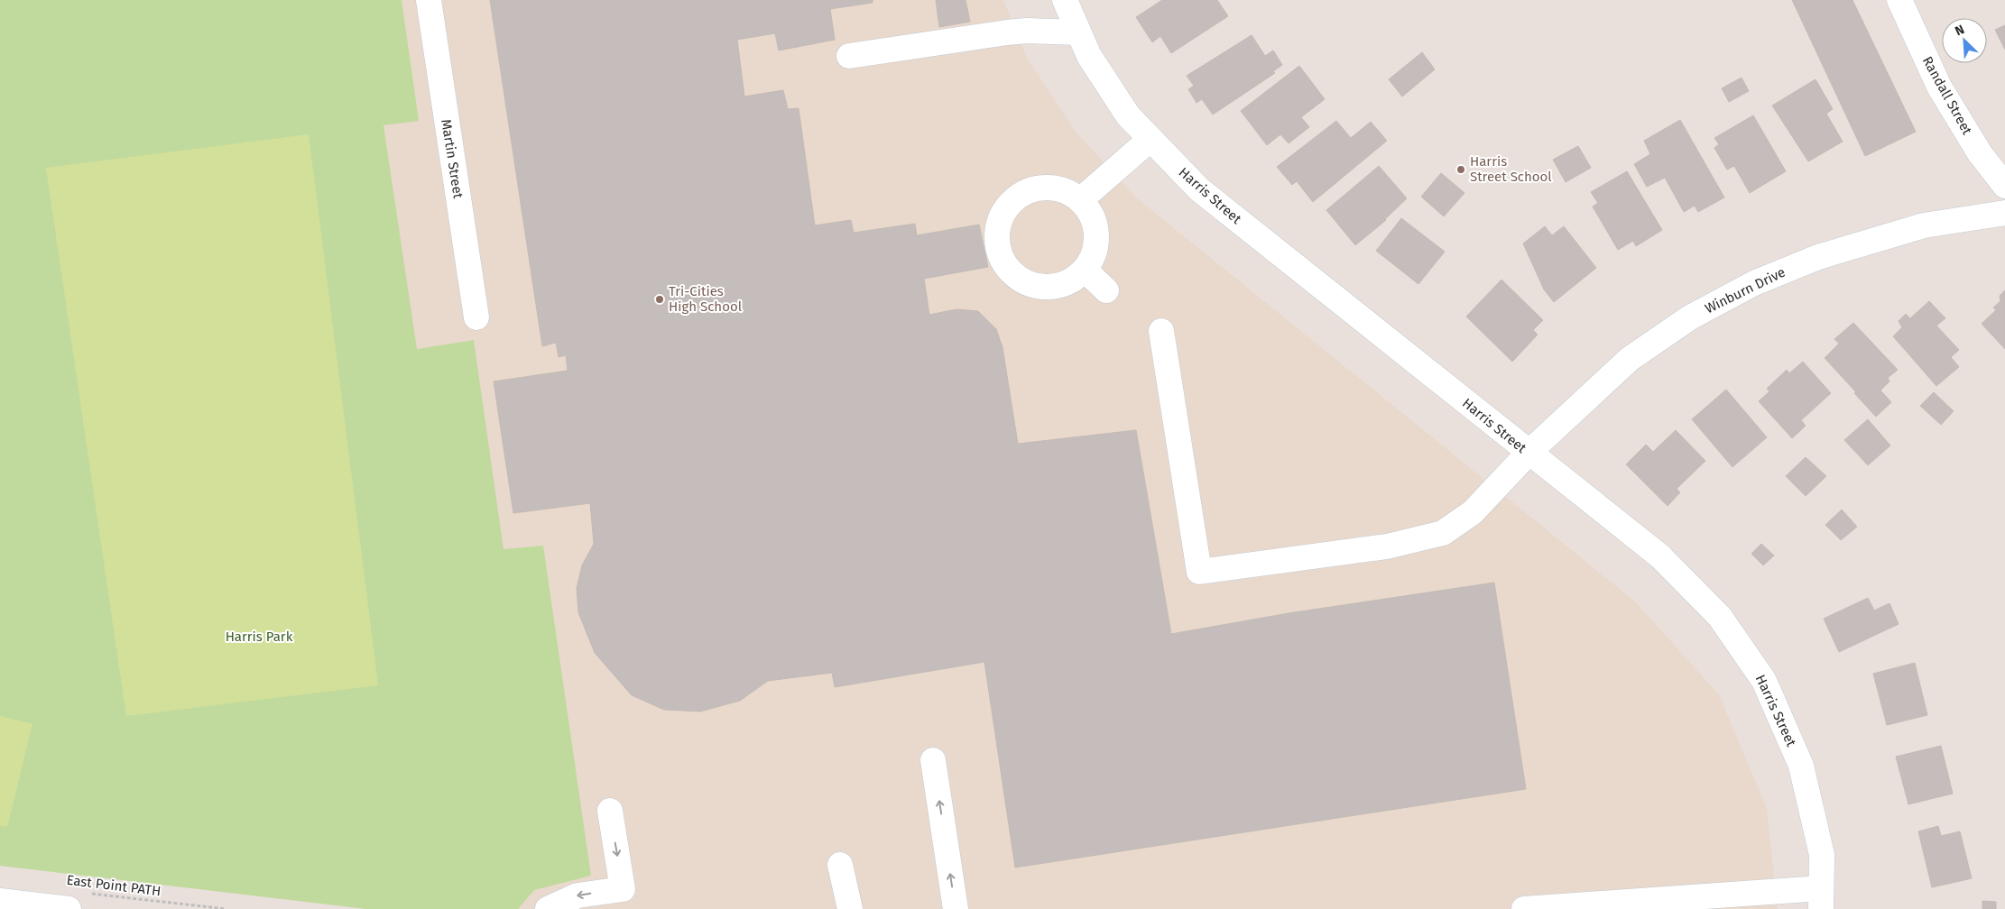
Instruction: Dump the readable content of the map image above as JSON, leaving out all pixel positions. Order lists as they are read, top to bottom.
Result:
{
  "streets": {
    "street": [
      "Randall Street",
      "Martin Street",
      "Harris Street",
      "Winburn Drive"
    ],
    "path": ["East Point PATH"]
  },
  "crossings": [
    ["Harris Street", "Winburn Drive"]
  ],
  "parks": ["Harris Park"],
  "places": ["Harris Street School", "Tri-Cities High School"],
  "north": "top left"
}
